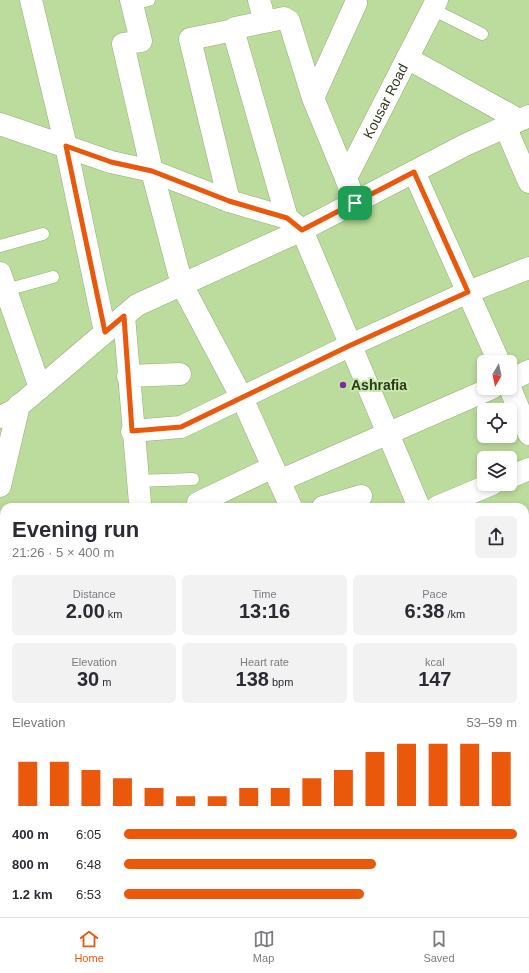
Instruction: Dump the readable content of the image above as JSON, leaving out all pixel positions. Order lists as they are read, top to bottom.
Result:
{
  "streets": {
    "street": ["Kousar Road"]
  },
  "places": ["Ashrafia"],
  "north": "bottom",
  "page": {
    "heading": ["Evening run", "21:26 · 5 × 400 m"],
    "stats": [
      ["Distance", "2.00 km"],
      ["Time", "13:16"],
      ["Pace", "6:38 /km"],
      ["Elevation", "30 m"],
      ["Heart rate", "138 bpm"],
      ["kcal", "147"]
    ],
    "chart": ["Elevation", "53–59 m"],
    "list": [
      {
        "name": "400 m",
        "note": "6:05"
      },
      {
        "name": "800 m",
        "note": "6:48"
      },
      {
        "name": "1.2 km",
        "note": "6:53"
      }
    ],
    "tabs": ["Home", "Map", "Saved"]
  }
}
